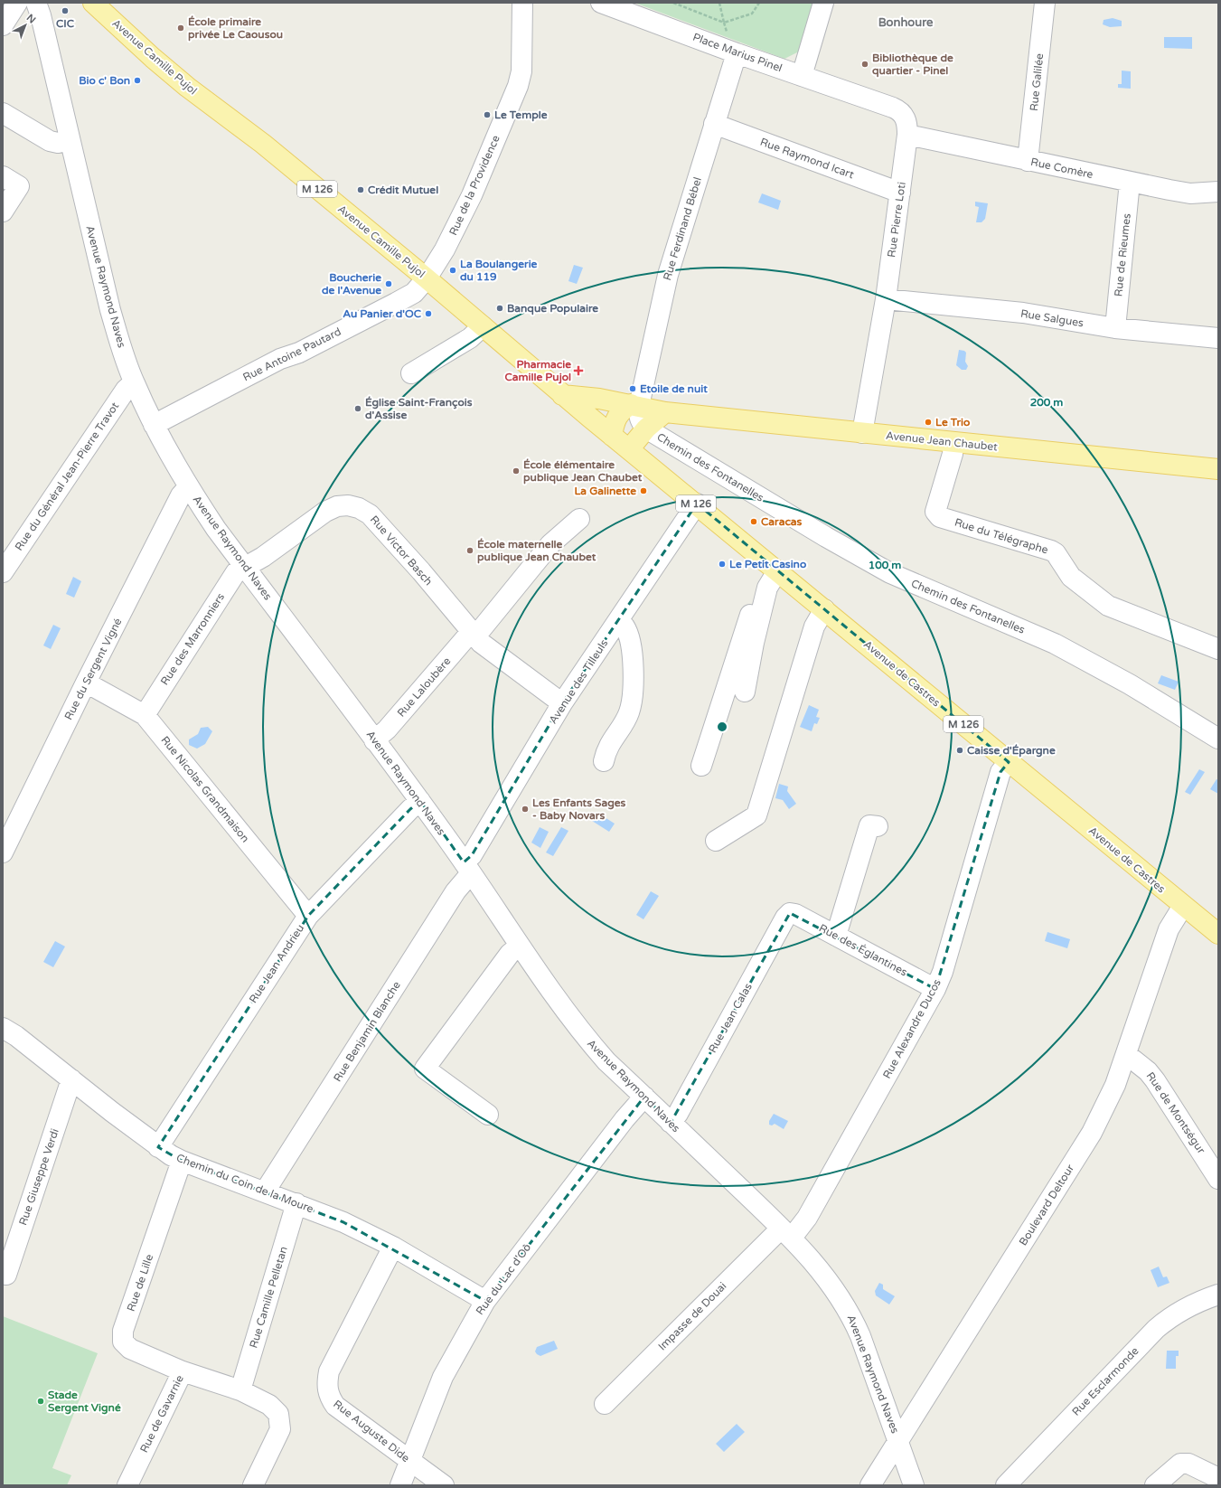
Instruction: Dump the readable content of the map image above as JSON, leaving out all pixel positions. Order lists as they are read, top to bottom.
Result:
{
  "streets": {
    "main road": [
      "Avenue Camille Pujol",
      "M 126",
      "Avenue Jean Chaubet",
      "Avenue de Castres"
    ],
    "street": [
      "Place Marius Pinel",
      "Rue Galilée",
      "Rue Raymond Icart",
      "Rue Comère",
      "Rue de la Providence",
      "Rue Pierre Loti",
      "Rue Ferdinand Bébel",
      "Rue de Rieumes",
      "Avenue Raymond Naves",
      "Rue Salgues",
      "Rue Antoine Pautard",
      "Chemin des Fontanelles",
      "Rue du Général Jean-Pierre Travot",
      "Rue du Télégraphe",
      "Rue Victor Basch",
      "Rue des Marronniers",
      "Rue du Sergent Vigné",
      "Avenue des Tilleuls",
      "Rue Laloubère",
      "Rue Nicolas Grandmaison",
      "Rue des Églantines",
      "Rue Jean Andrieu",
      "Rue Jean Calas",
      "Rue Alexandre Ducos",
      "Rue Benjamin Blanche",
      "Rue de Montségur",
      "Rue Giuseppe Verdi",
      "Chemin du Coin de la Moure",
      "Boulevard Deltour",
      "Rue du Lac d'Oô",
      "Rue de Lille",
      "Rue Camille Pelletan",
      "Impasse de Douai",
      "Rue Esclarmonde",
      "Rue de Gavarnie",
      "Rue Auguste Dide"
    ]
  },
  "crossings": [
    ["Place Marius Pinel", "Rue Pierre Loti"],
    ["Place Marius Pinel", "Rue Ferdinand Bébel"],
    ["Avenue Camille Pujol", "Rue de la Providence"],
    ["Avenue Camille Pujol", "Rue Antoine Pautard"],
    ["Avenue Camille Pujol", "Avenue Jean Chaubet"],
    ["Avenue Camille Pujol", "Avenue de Castres"],
    ["Rue Galilée", "Rue Comère"],
    ["Rue Raymond Icart", "Rue Pierre Loti"],
    ["Rue Raymond Icart", "Rue Ferdinand Bébel"],
    ["Rue Comère", "Rue Pierre Loti"],
    ["Rue Comère", "Rue de Rieumes"],
    ["Rue de la Providence", "Rue Antoine Pautard"],
    ["Rue Pierre Loti", "Rue Salgues"],
    ["Rue Pierre Loti", "Avenue Jean Chaubet"],
    ["Rue Ferdinand Bébel", "Avenue Jean Chaubet"],
    ["Rue Ferdinand Bébel", "Chemin des Fontanelles"],
    ["Rue de Rieumes", "Rue Salgues"],
    ["Avenue Raymond Naves", "Rue Antoine Pautard"],
    ["Avenue Raymond Naves", "Rue du Général Jean-Pierre Travot"],
    ["Avenue Raymond Naves", "Rue Victor Basch"],
    ["Avenue Raymond Naves", "Rue des Marronniers"],
    ["Avenue Raymond Naves", "Rue du Sergent Vigné"],
    ["Avenue Raymond Naves", "Avenue des Tilleuls"],
    ["Avenue Raymond Naves", "Rue Laloubère"],
    ["Avenue Raymond Naves", "Rue Jean Andrieu"],
    ["Avenue Raymond Naves", "Rue Jean Calas"],
    ["Avenue Raymond Naves", "Rue Alexandre Ducos"],
    ["Avenue Raymond Naves", "Rue Benjamin Blanche"],
    ["Avenue Raymond Naves", "Boulevard Deltour"],
    ["Avenue Raymond Naves", "Rue du Lac d'Oô"],
    ["Avenue Raymond Naves", "Impasse de Douai"],
    ["Avenue Jean Chaubet", "Chemin des Fontanelles"],
    ["Avenue Jean Chaubet", "Rue du Télégraphe"],
    ["Rue Victor Basch", "Rue des Marronniers"],
    ["Rue Victor Basch", "Avenue des Tilleuls"],
    ["Rue Victor Basch", "Rue Laloubère"],
    ["Rue des Marronniers", "Rue Nicolas Grandmaison"],
    ["Rue du Sergent Vigné", "Rue Nicolas Grandmaison"],
    ["Avenue de Castres", "Avenue des Tilleuls"],
    ["Avenue de Castres", "Rue Alexandre Ducos"],
    ["Avenue de Castres", "Boulevard Deltour"],
    ["Avenue des Tilleuls", "Rue Benjamin Blanche"],
    ["Rue Nicolas Grandmaison", "Rue Jean Andrieu"],
    ["Rue des Églantines", "Rue Jean Calas"],
    ["Rue des Églantines", "Rue Alexandre Ducos"],
    ["Rue Jean Andrieu", "Chemin du Coin de la Moure"],
    ["Rue Alexandre Ducos", "Impasse de Douai"],
    ["Rue Benjamin Blanche", "Chemin du Coin de la Moure"],
    ["Rue de Montségur", "Boulevard Deltour"],
    ["Rue Giuseppe Verdi", "Chemin du Coin de la Moure"],
    ["Chemin du Coin de la Moure", "Rue du Lac d'Oô"],
    ["Chemin du Coin de la Moure", "Rue de Lille"],
    ["Chemin du Coin de la Moure", "Rue Camille Pelletan"],
    ["Chemin du Coin de la Moure", "Rue Auguste Dide"],
    ["Rue du Lac d'Oô", "Rue Auguste Dide"],
    ["Rue de Lille", "Rue de Gavarnie"],
    ["Rue Camille Pelletan", "Rue de Gavarnie"]
  ],
  "districts": ["Bonhoure"],
  "places": {
    "other": [
      "CIC",
      "École primaire privée Le Caousou",
      "Bibliothèque de quartier - Pinel",
      "Bio c' Bon",
      "Le Temple",
      "Crédit Mutuel",
      "La Boulangerie du 119",
      "Boucherie de l'Avenue",
      "Banque Populaire",
      "Au Panier d'OC",
      "Etoile de nuit",
      "Église Saint-François d'Assise",
      "Le Trio",
      "École élémentaire publique Jean Chaubet",
      "La Galinette",
      "Caracas",
      "École maternelle publique Jean Chaubet",
      "Le Petit Casino",
      "Caisse d'Épargne",
      "Les Enfants Sages - Baby Novars",
      "Stade Sergent Vigné"
    ],
    "health": ["Pharmacie Camille Pujol"]
  },
  "north": "top right",
  "rings": ["200 m", "100 m"]
}
